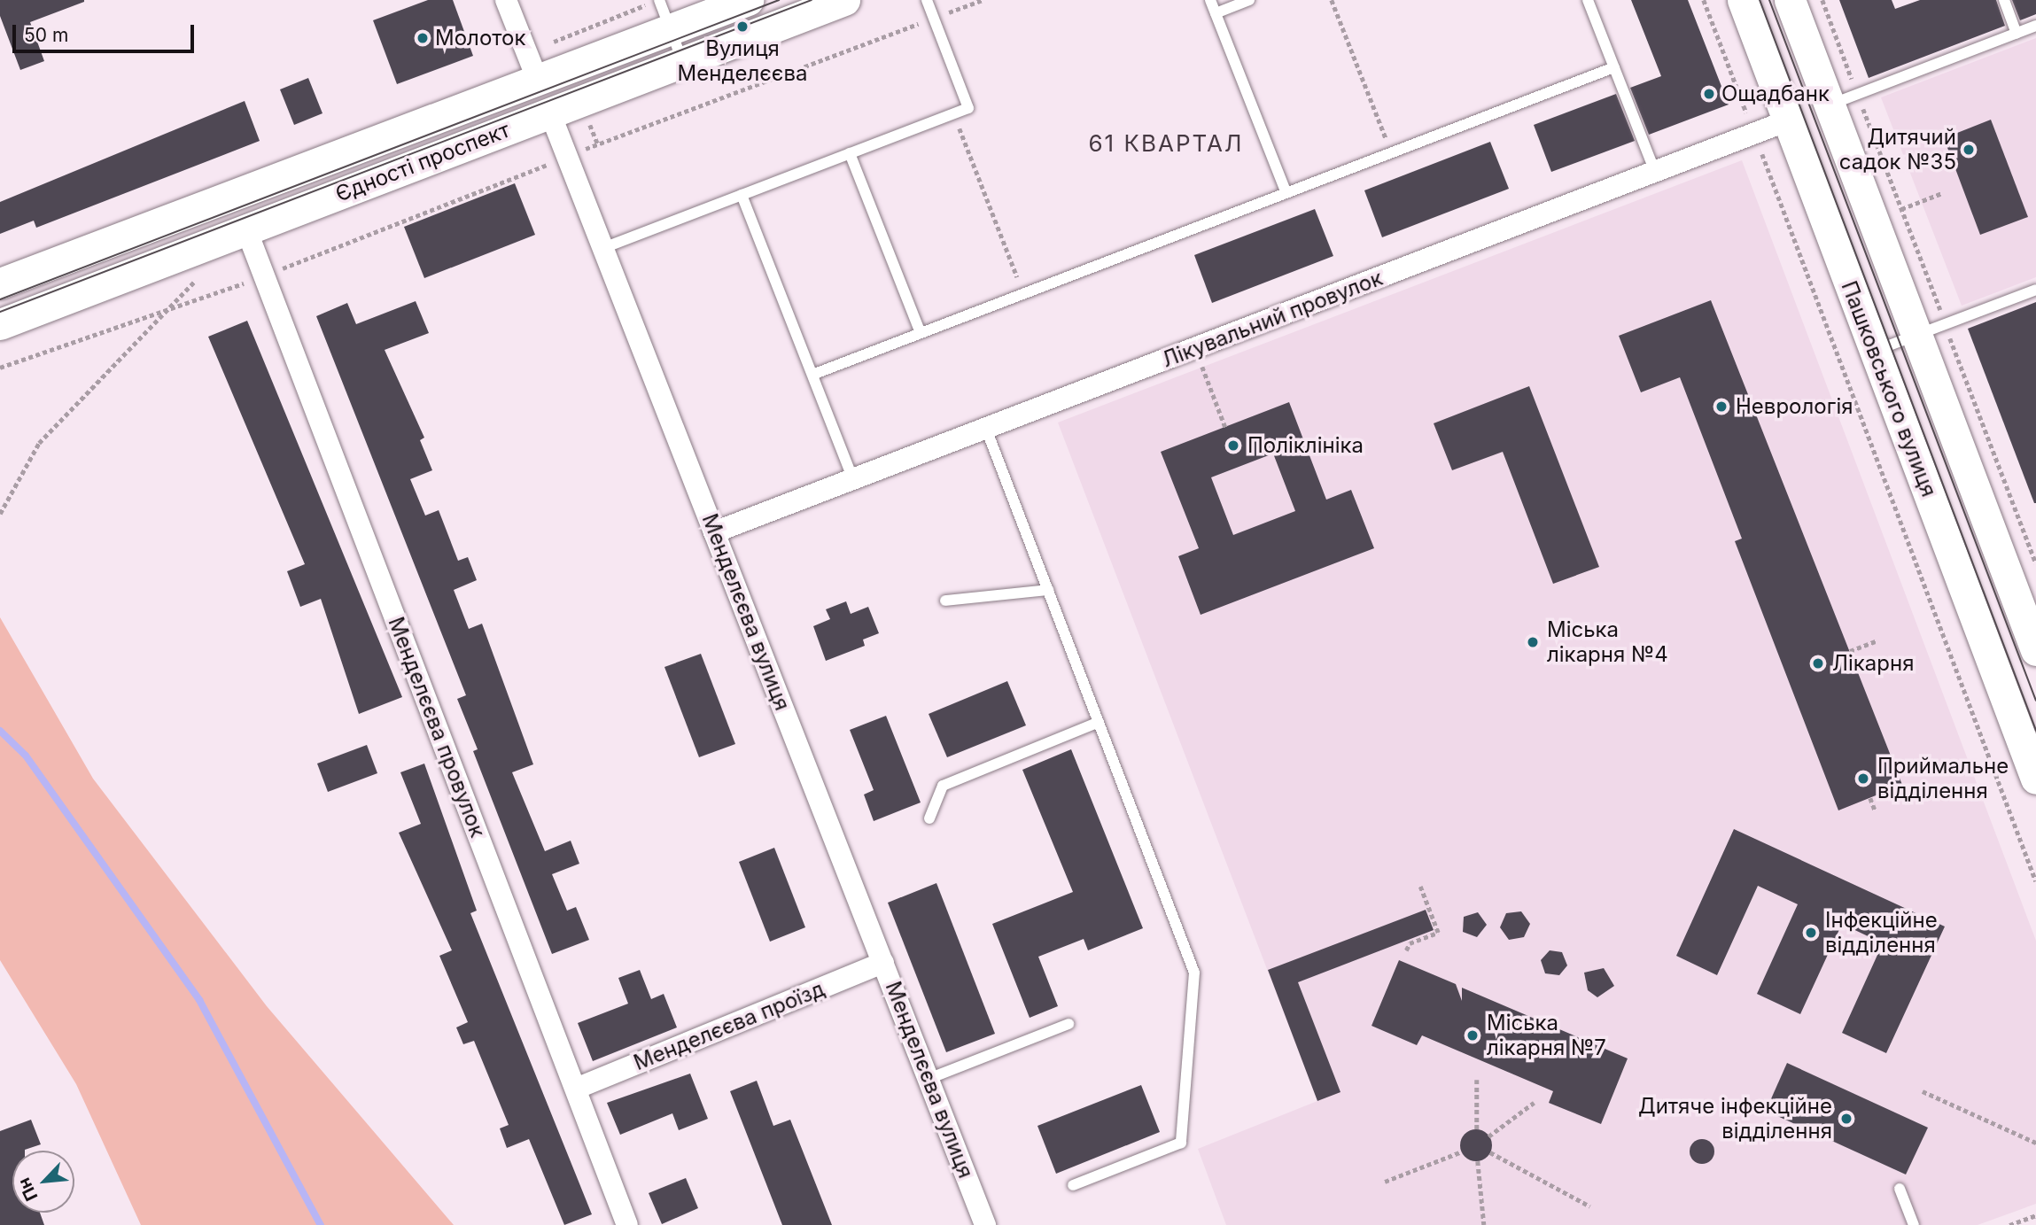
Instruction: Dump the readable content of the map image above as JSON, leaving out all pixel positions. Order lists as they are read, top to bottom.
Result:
{
  "streets": {
    "main road": [
      "Єдності проспект",
      "Лікувальний провулок",
      "Пашковського вулиця",
      "Менделєєва вулиця"
    ],
    "street": ["Менделєєва провулок", "Менделєєва проїзд"]
  },
  "crossings": [
    ["Єдності проспект", "Менделєєва вулиця"],
    ["Єдності проспект", "Менделєєва провулок"],
    ["Лікувальний провулок", "Пашковського вулиця"],
    ["Лікувальний провулок", "Менделєєва вулиця"],
    ["Менделєєва вулиця", "Менделєєва проїзд"],
    ["Менделєєва провулок", "Менделєєва проїзд"]
  ],
  "districts": ["61 КВАРТАЛ"],
  "places": [
    "Вулиця Менделєєва",
    "Молоток",
    "Ощадбанк",
    "Дитячий садок №35",
    "Неврологія",
    "Поліклініка",
    "Міська лікарня №4",
    "Лікарня",
    "Приймальне відділення",
    "Інфекційне відділення",
    "Міська лікарня №7",
    "Дитяче інфекційне відділення"
  ],
  "scale_bar": "50 m",
  "north": "bottom left"
}
